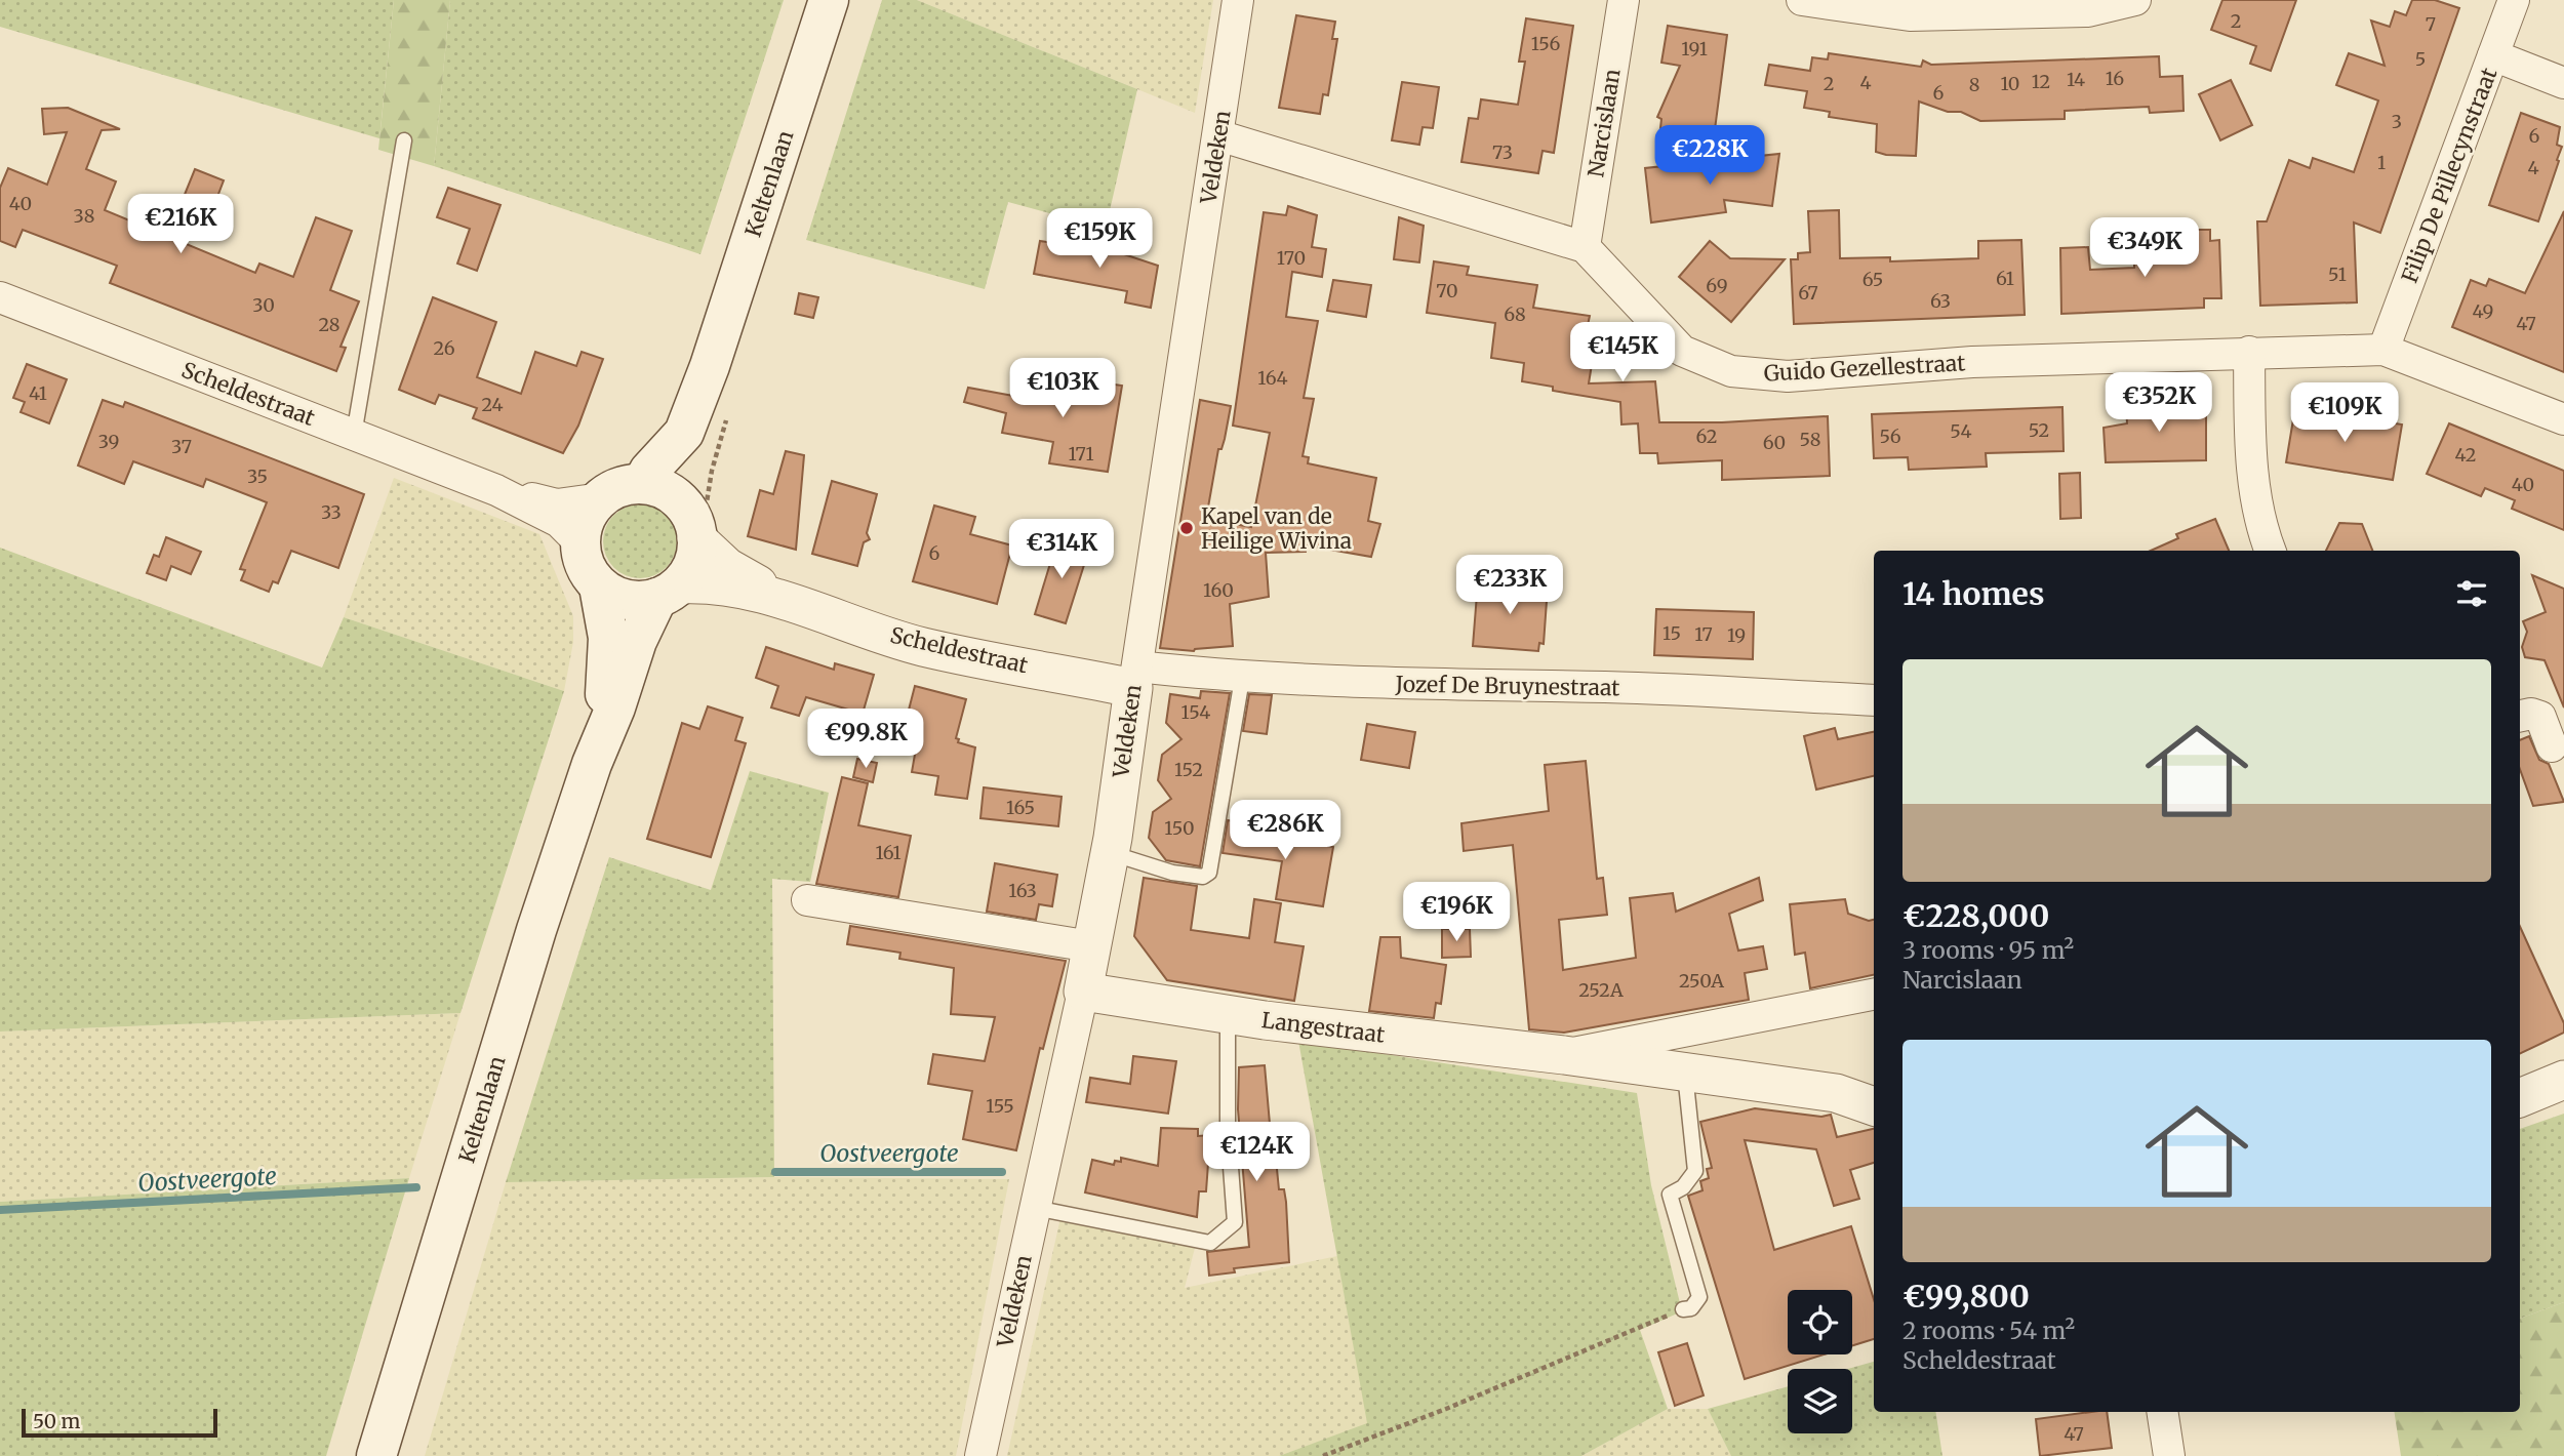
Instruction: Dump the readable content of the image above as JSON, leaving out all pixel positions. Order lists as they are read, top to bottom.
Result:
{
  "streets": {
    "main road": ["Keltenlaan"],
    "street": [
      "Narcislaan",
      "Veldeken",
      "Filip De Pillecynstraat",
      "Guido Gezellestraat",
      "Scheldestraat",
      "Jozef De Bruynestraat",
      "Langestraat"
    ]
  },
  "crossings": [
    ["Narcislaan", "Guido Gezellestraat"],
    ["Veldeken", "Guido Gezellestraat"],
    ["Veldeken", "Scheldestraat"],
    ["Veldeken", "Jozef De Bruynestraat"],
    ["Veldeken", "Langestraat"],
    ["Filip De Pillecynstraat", "Guido Gezellestraat"],
    ["Keltenlaan", "Scheldestraat"],
    ["Scheldestraat", "Jozef De Bruynestraat"]
  ],
  "water": ["Oostveergote"],
  "places": ["Kapel van de Heilige Wivina"],
  "house_numbers": [
    "2",
    "7",
    "156",
    "191",
    "5",
    "16",
    "14",
    "12",
    "4",
    "2",
    "10",
    "8",
    "6",
    "3",
    "6",
    "73",
    "1",
    "4",
    "40",
    "38",
    "170",
    "51",
    "61",
    "65",
    "69",
    "70",
    "67",
    "63",
    "30",
    "49",
    "68",
    "47",
    "28",
    "26",
    "164",
    "41",
    "24",
    "52",
    "54",
    "62",
    "56",
    "58",
    "39",
    "60",
    "37",
    "171",
    "42",
    "35",
    "40",
    "33",
    "6",
    "160",
    "15",
    "17",
    "19",
    "154",
    "152",
    "165",
    "150",
    "161",
    "163",
    "250A",
    "252A",
    "155",
    "47"
  ],
  "scale_bar": "50 m",
  "page": {
    "price": [
      "€228K",
      "€216K",
      "€159K",
      "€349K",
      "€145K",
      "€103K",
      "€352K",
      "€109K",
      "€314K",
      "€233K",
      "€99.8K",
      "€286K",
      "€196K",
      "€124K"
    ],
    "heading": "14 homes",
    "list": [
      {
        "name": "€228,000",
        "note": "3 rooms · 95 m² · Narcislaan"
      },
      {
        "name": "€99,800",
        "note": "2 rooms · 54 m² · Scheldestraat"
      }
    ],
    "scale": "50 m"
  }
}
